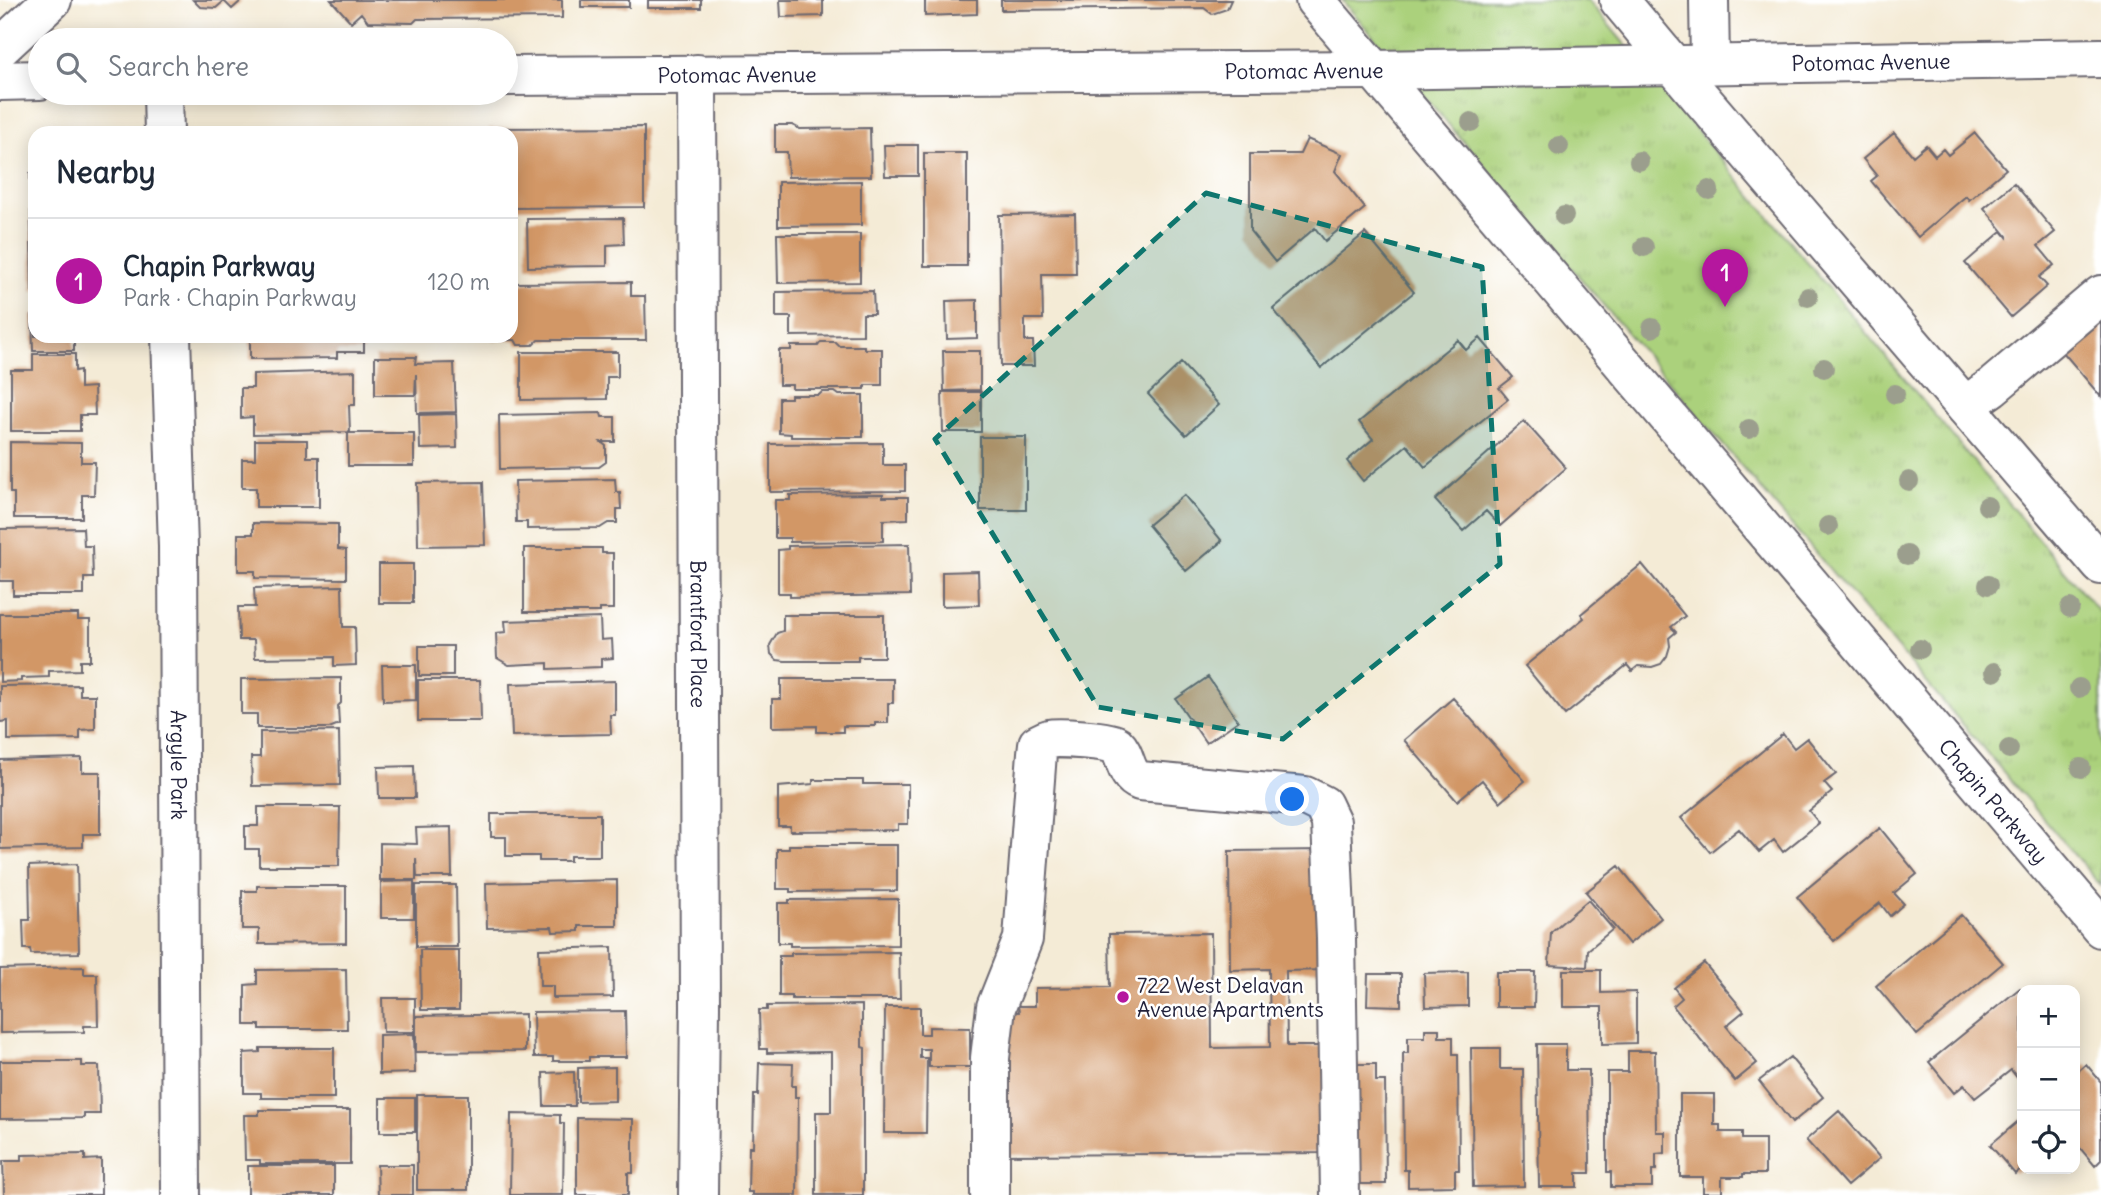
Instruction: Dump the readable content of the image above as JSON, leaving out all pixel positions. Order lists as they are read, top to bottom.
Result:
{
  "streets": {
    "street": [
      "Potomac Avenue",
      "Brantford Place",
      "Argyle Park",
      "Chapin Parkway"
    ]
  },
  "crossings": [
    ["Potomac Avenue", "Brantford Place"],
    ["Potomac Avenue", "Chapin Parkway"]
  ],
  "places": ["722 West Delavan Avenue Apartments"],
  "page": {
    "search": "Search here",
    "heading": "Nearby",
    "list": [
      {
        "mark": "1",
        "name": "Chapin Parkway",
        "note": "Park · Chapin Parkway",
        "value": "120 m"
      }
    ],
    "pins": "1",
    "map_buttons": ["+", "−"]
  }
}
